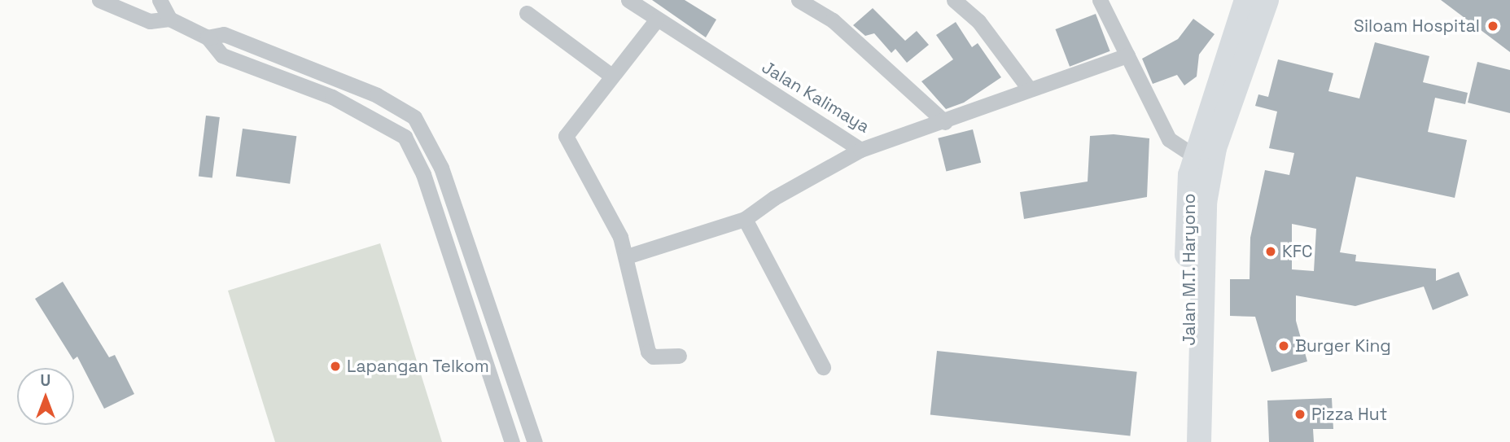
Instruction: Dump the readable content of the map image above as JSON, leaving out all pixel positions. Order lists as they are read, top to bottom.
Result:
{
  "streets": {
    "main road": ["Jalan M.T. Haryono"],
    "street": ["Jalan Kalimaya"]
  },
  "places": [
    "Siloam Hospital",
    "KFC",
    "Burger King",
    "Lapangan Telkom",
    "Pizza Hut"
  ],
  "north": "top"
}
